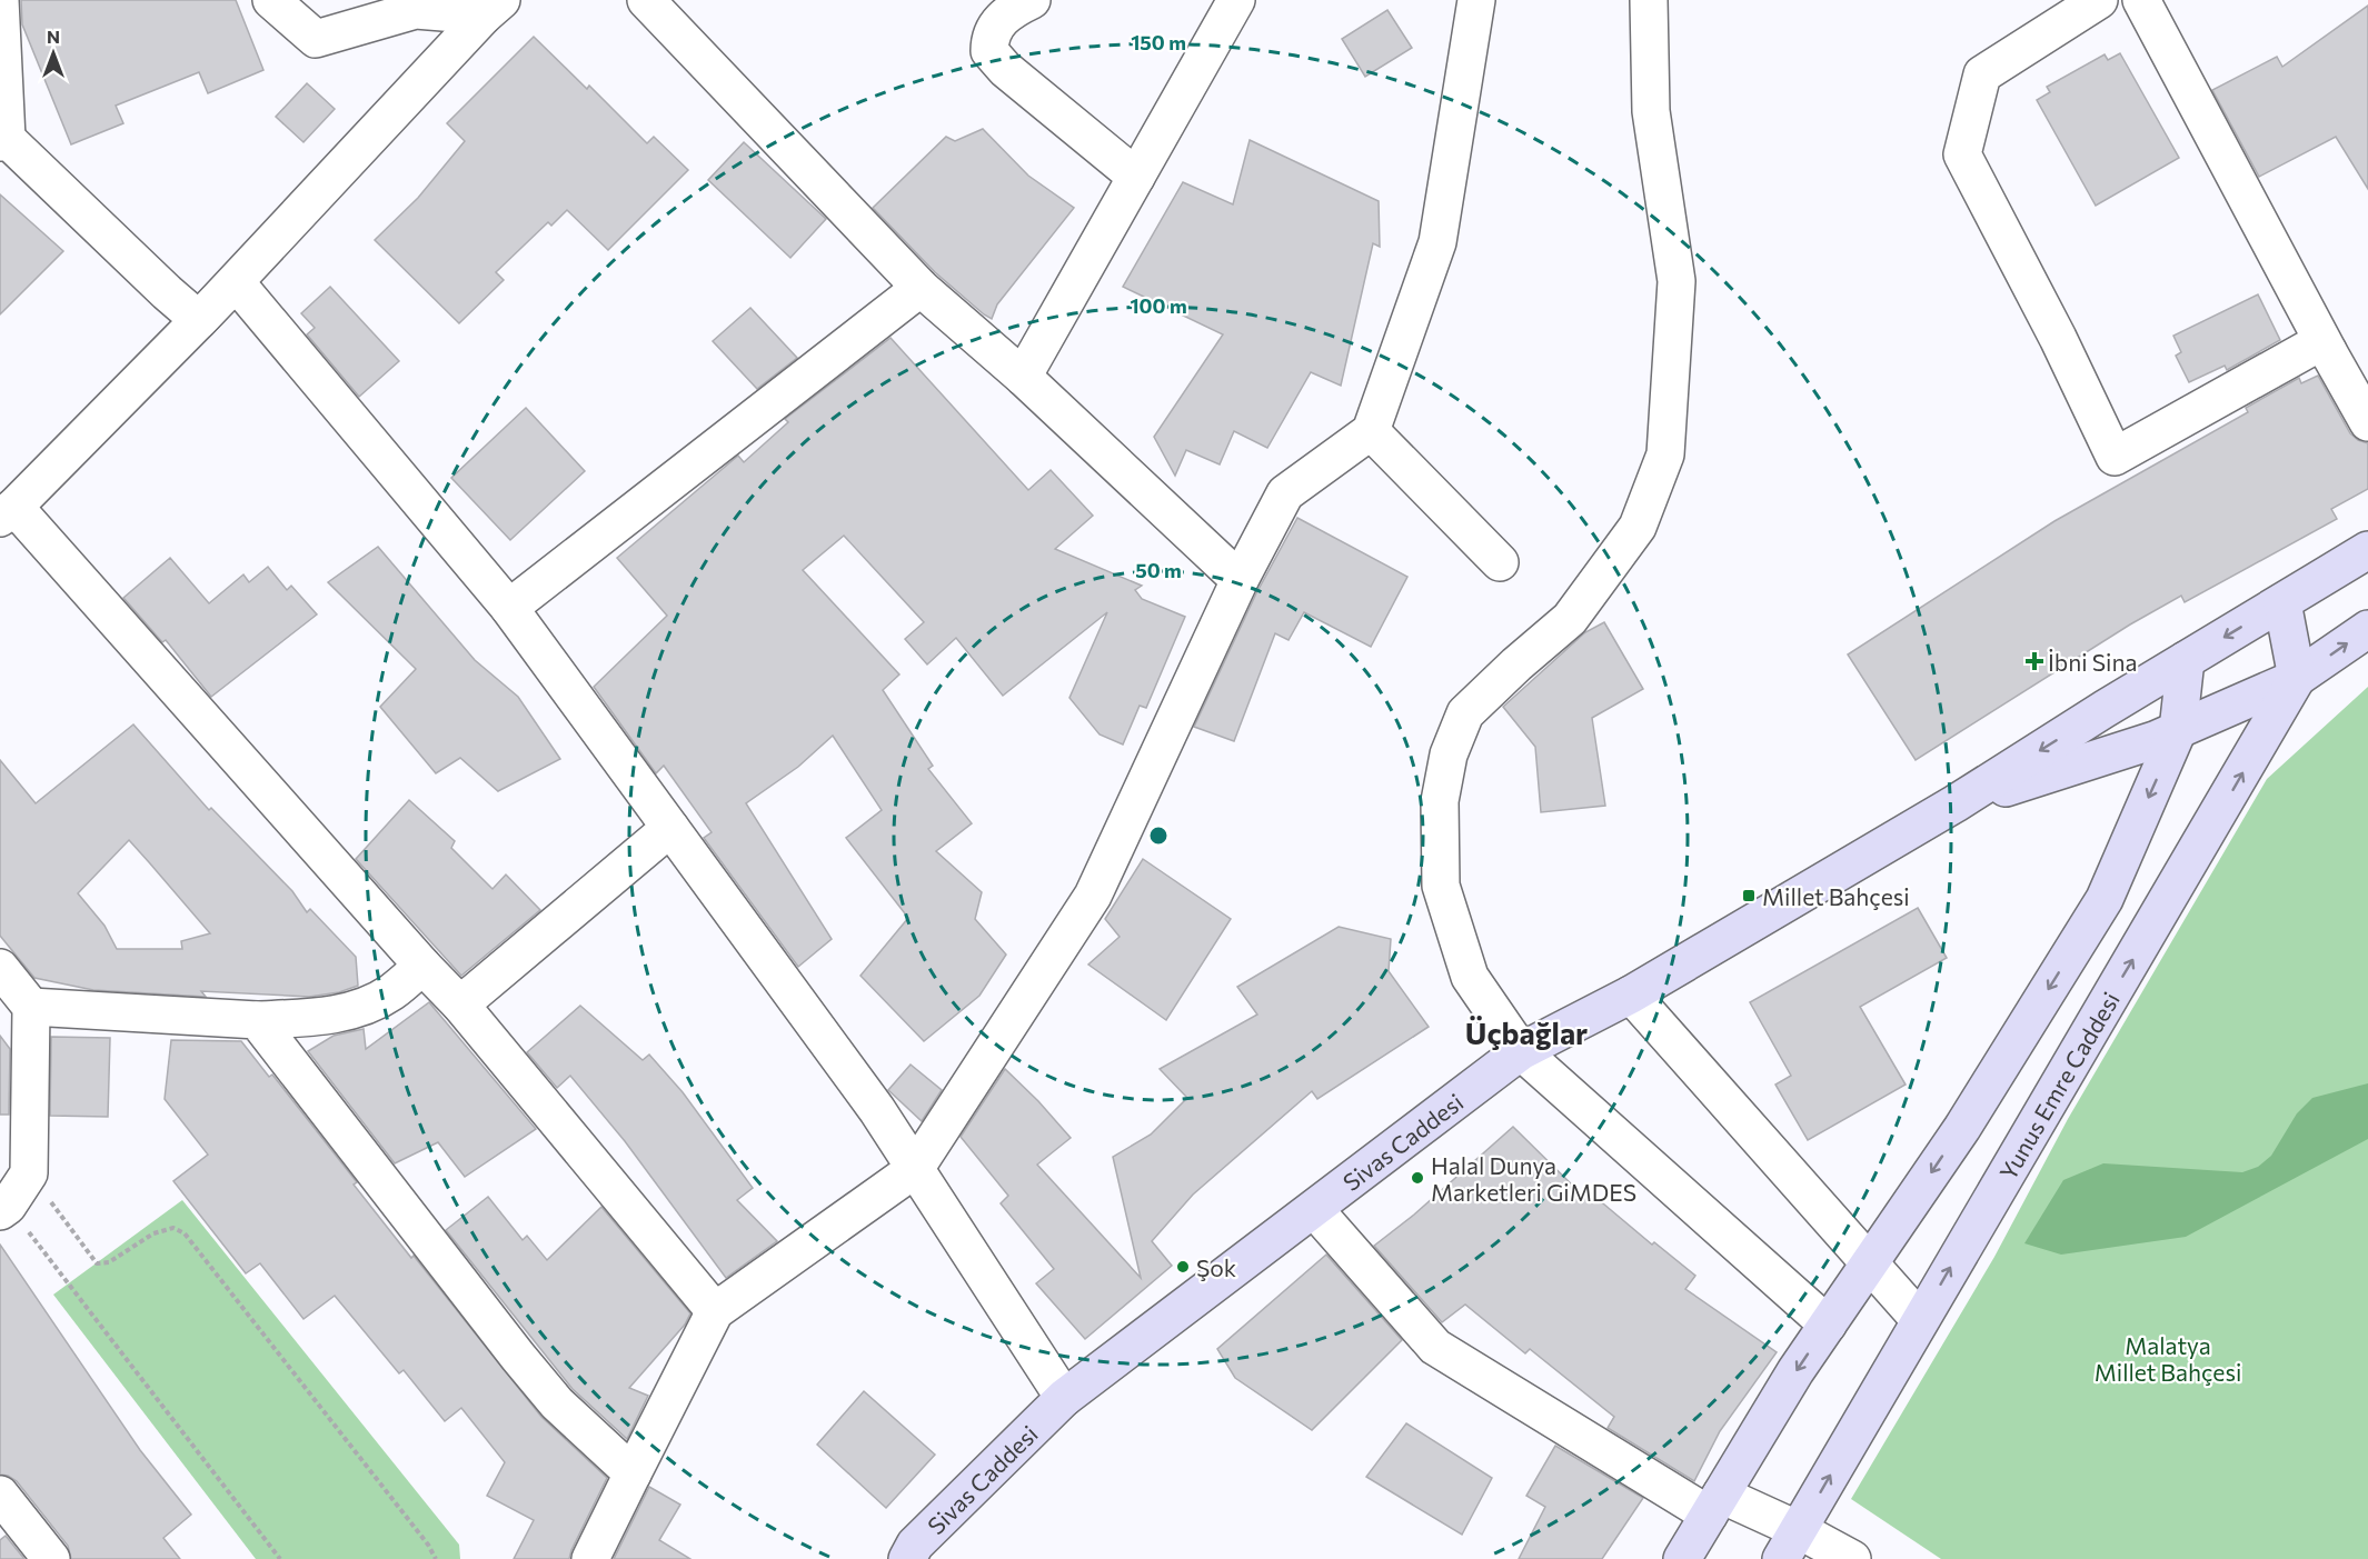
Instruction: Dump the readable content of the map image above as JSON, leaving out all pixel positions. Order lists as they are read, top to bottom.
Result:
{
  "streets": {
    "main road": ["Yunus Emre Caddesi", "Sivas Caddesi"]
  },
  "districts": ["Üçbağlar"],
  "parks": ["Malatya Millet Bahçesi"],
  "places": {
    "health": ["İbni Sina"],
    "transit": ["Millet Bahçesi"],
    "other": ["Halal Dunya Marketleri GiMDES", "Şok"]
  },
  "north": "top",
  "rings": ["150 m", "100 m", "50 m"]
}
